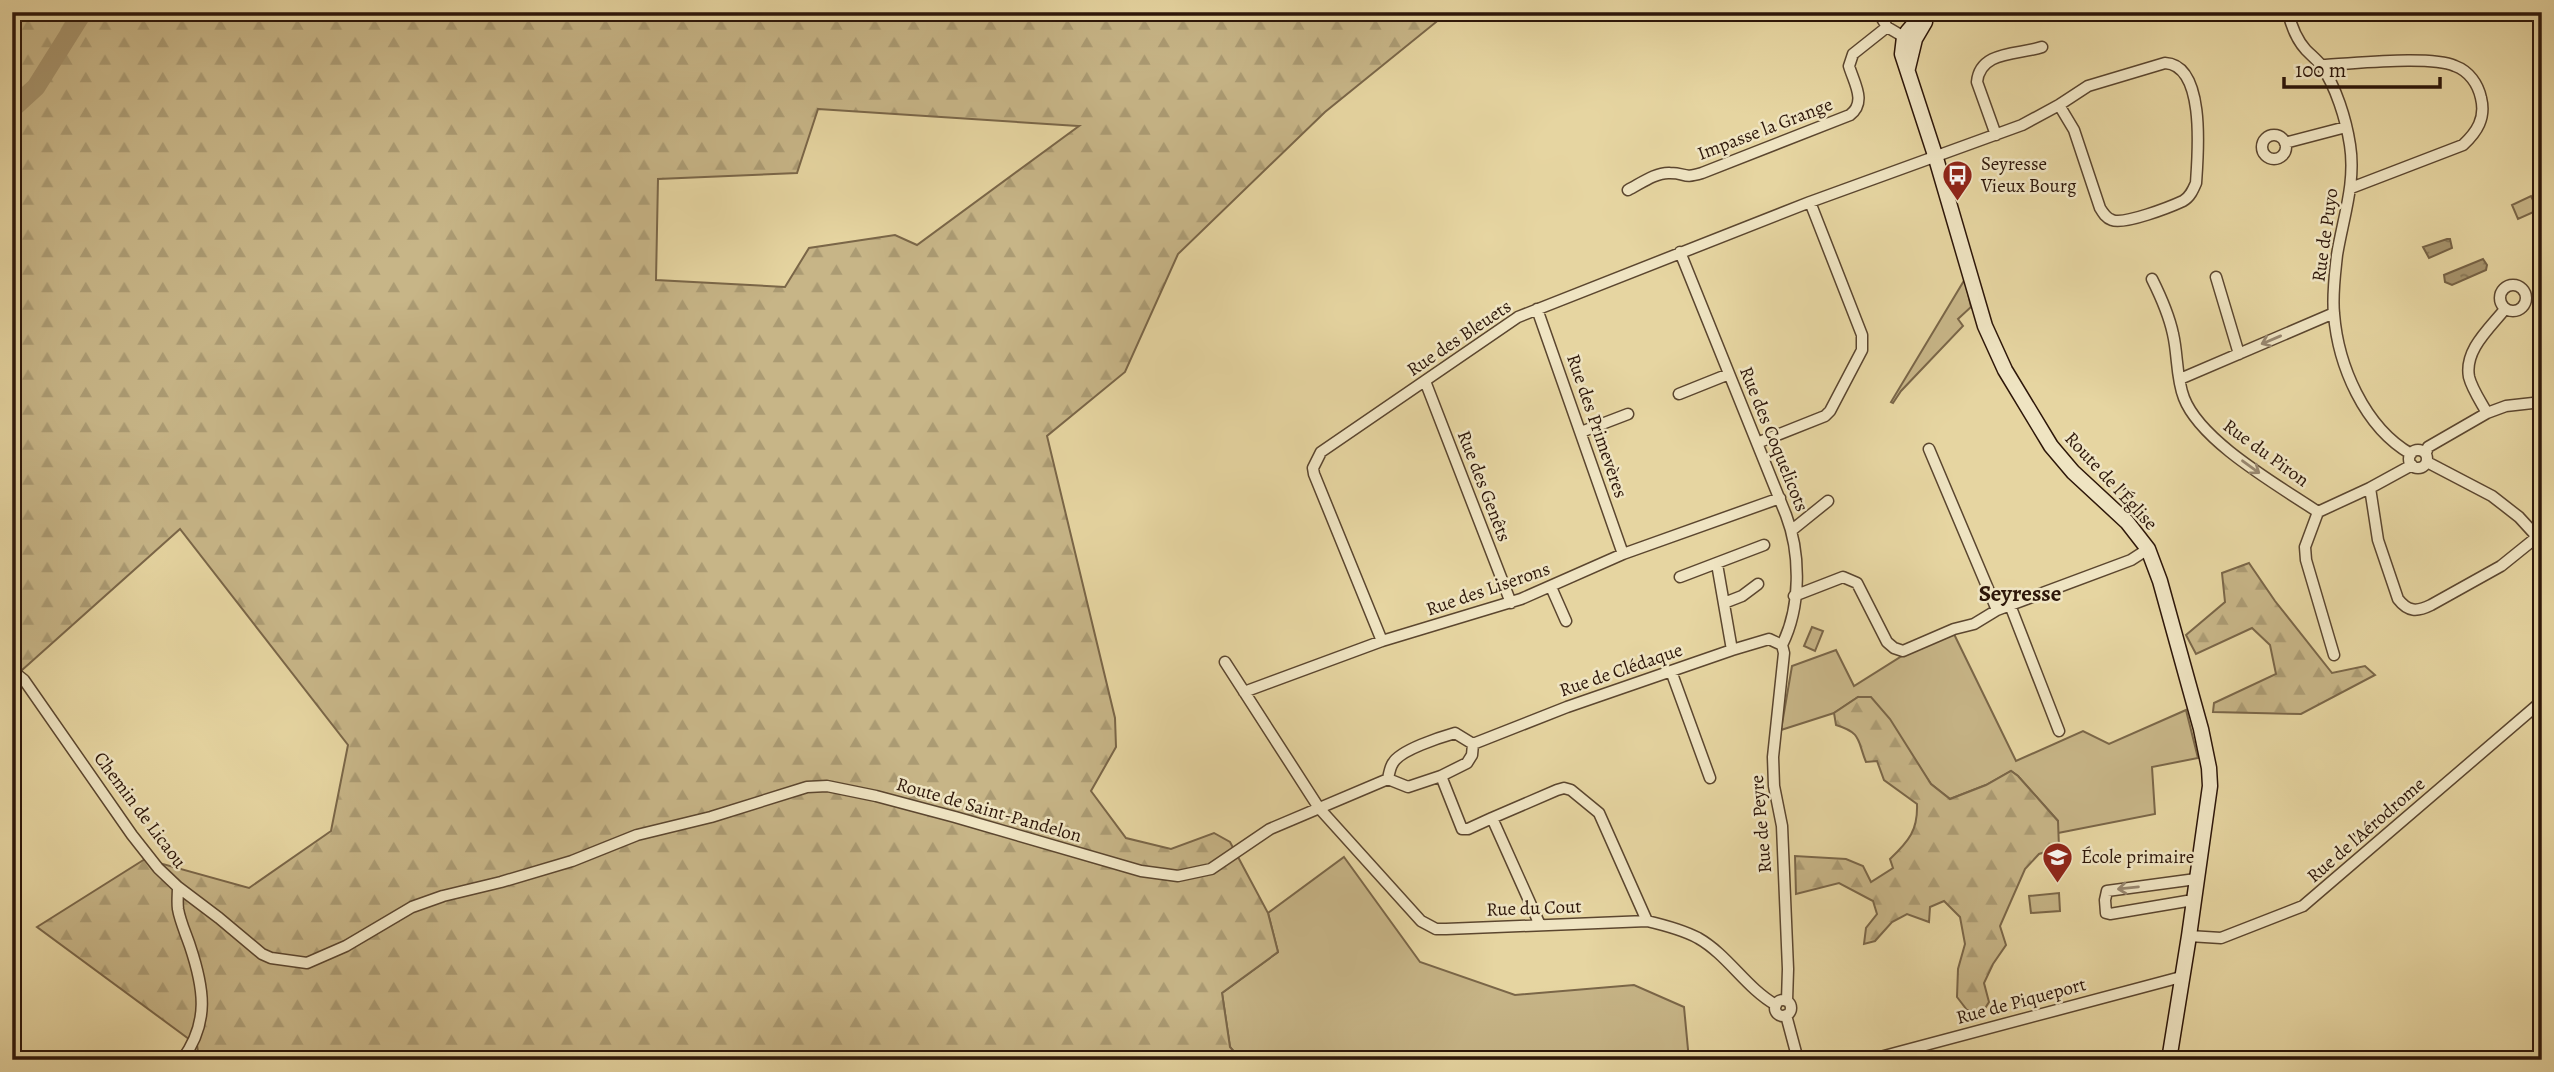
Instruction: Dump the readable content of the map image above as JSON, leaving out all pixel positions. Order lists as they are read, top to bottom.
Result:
{
  "streets": {
    "street": [
      "Impasse la Grange",
      "Rue de Puyo",
      "Rue des Bleuets",
      "Rue des Primevères",
      "Rue des Coquelicots",
      "Rue du Piron",
      "Route de l'Église",
      "Rue des Genêts",
      "Rue des Liserons",
      "Rue de Clédaque",
      "Chemin de Licaou",
      "Route de Saint-Pandelon",
      "Rue de Peyre",
      "Rue de l'Aérodrome",
      "Rue du Cout",
      "Rue de Piqueport"
    ]
  },
  "crossings": [
    ["Rue des Bleuets", "Rue des Primevères"],
    ["Rue des Bleuets", "Rue des Coquelicots"],
    ["Rue des Bleuets", "Route de l'Église"],
    ["Rue des Bleuets", "Rue des Genêts"],
    ["Rue des Bleuets", "Rue des Liserons"],
    ["Rue des Primevères", "Rue des Liserons"],
    ["Rue des Coquelicots", "Rue des Liserons"],
    ["Rue des Coquelicots", "Rue de Clédaque"],
    ["Rue des Coquelicots", "Rue de Peyre"],
    ["Route de l'Église", "Rue de l'Aérodrome"],
    ["Route de l'Église", "Rue de Piqueport"],
    ["Rue des Genêts", "Rue des Liserons"],
    ["Rue des Liserons", "Rue du Cout"],
    ["Rue de Clédaque", "Rue de Peyre"],
    ["Chemin de Licaou", "Route de Saint-Pandelon"],
    ["Route de Saint-Pandelon", "Rue du Cout"],
    ["Rue de Peyre", "Rue du Cout"]
  ],
  "one_way": ["Rue du Piron"],
  "districts": ["Seyresse"],
  "places": {
    "bus stop": ["Seyresse Vieux Bourg"],
    "school or university": ["École primaire"]
  },
  "scale_bar": "100 m"
}
